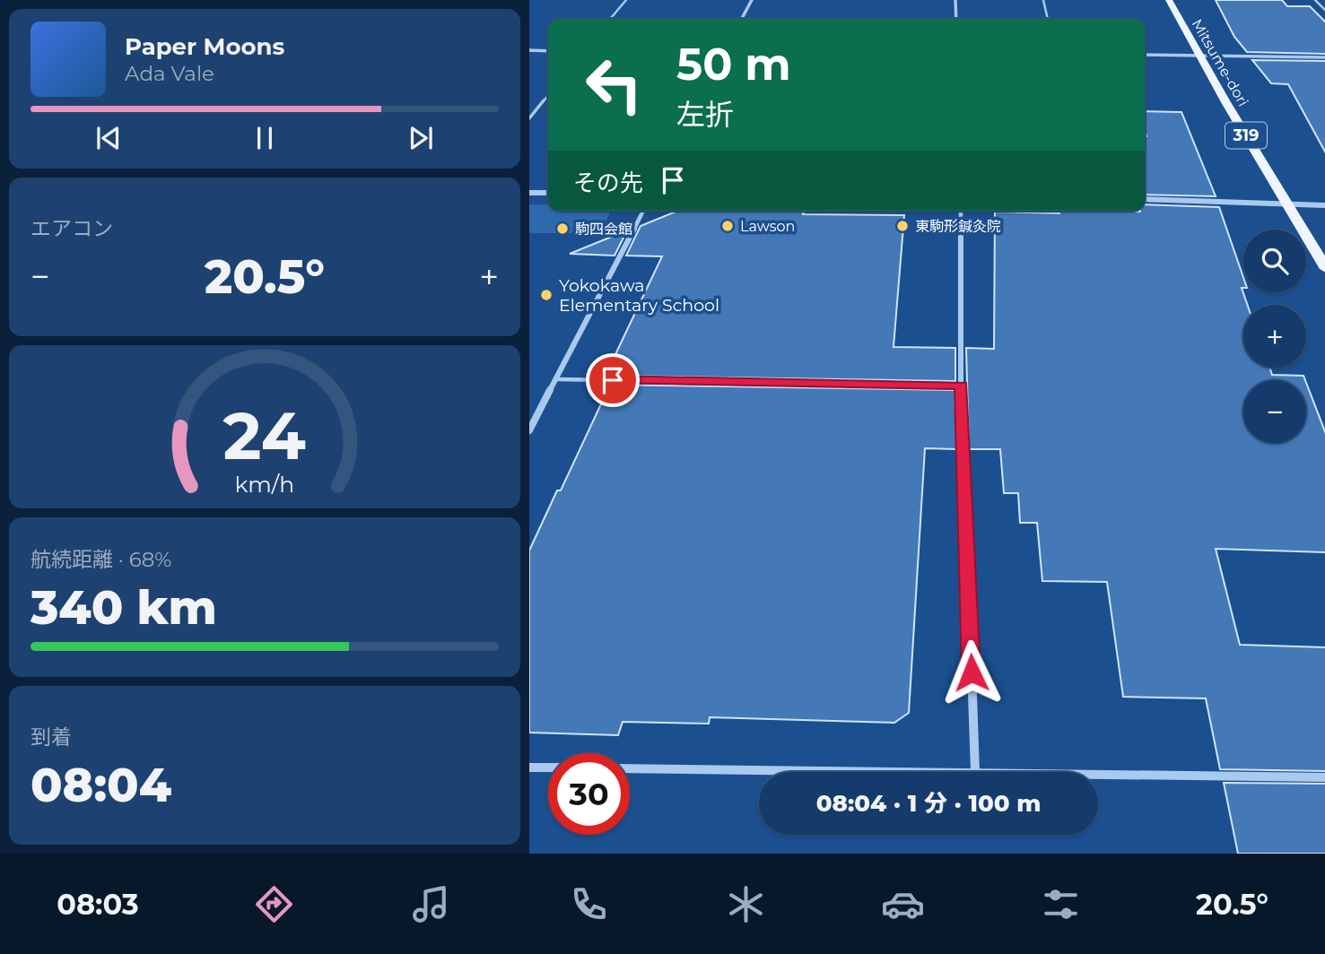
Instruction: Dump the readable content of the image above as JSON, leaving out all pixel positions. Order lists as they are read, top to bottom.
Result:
{
  "streets": {
    "main road": ["Mitsume-dori", "319"]
  },
  "places": [
    "Lawson",
    "東駒形鍼灸院",
    "駒四会館",
    "Yokokawa Elementary School"
  ],
  "page": {
    "turn": ["50 m", "左折"],
    "song": ["Paper Moons", "Ada Vale"],
    "then": "その先",
    "tile": [
      "エアコン",
      ["航続距離 · 68%", "340 km"],
      ["到着", "08:04"]
    ],
    "map_buttons": ["+", "−"],
    "heat": ["−", "20.5°", "+"],
    "limit": "30",
    "trip": "08:04 · 1 分 · 100 m",
    "tabs": ["08:03", "20.5°"],
    "gauge": ["24", "km/h"]
  }
}
